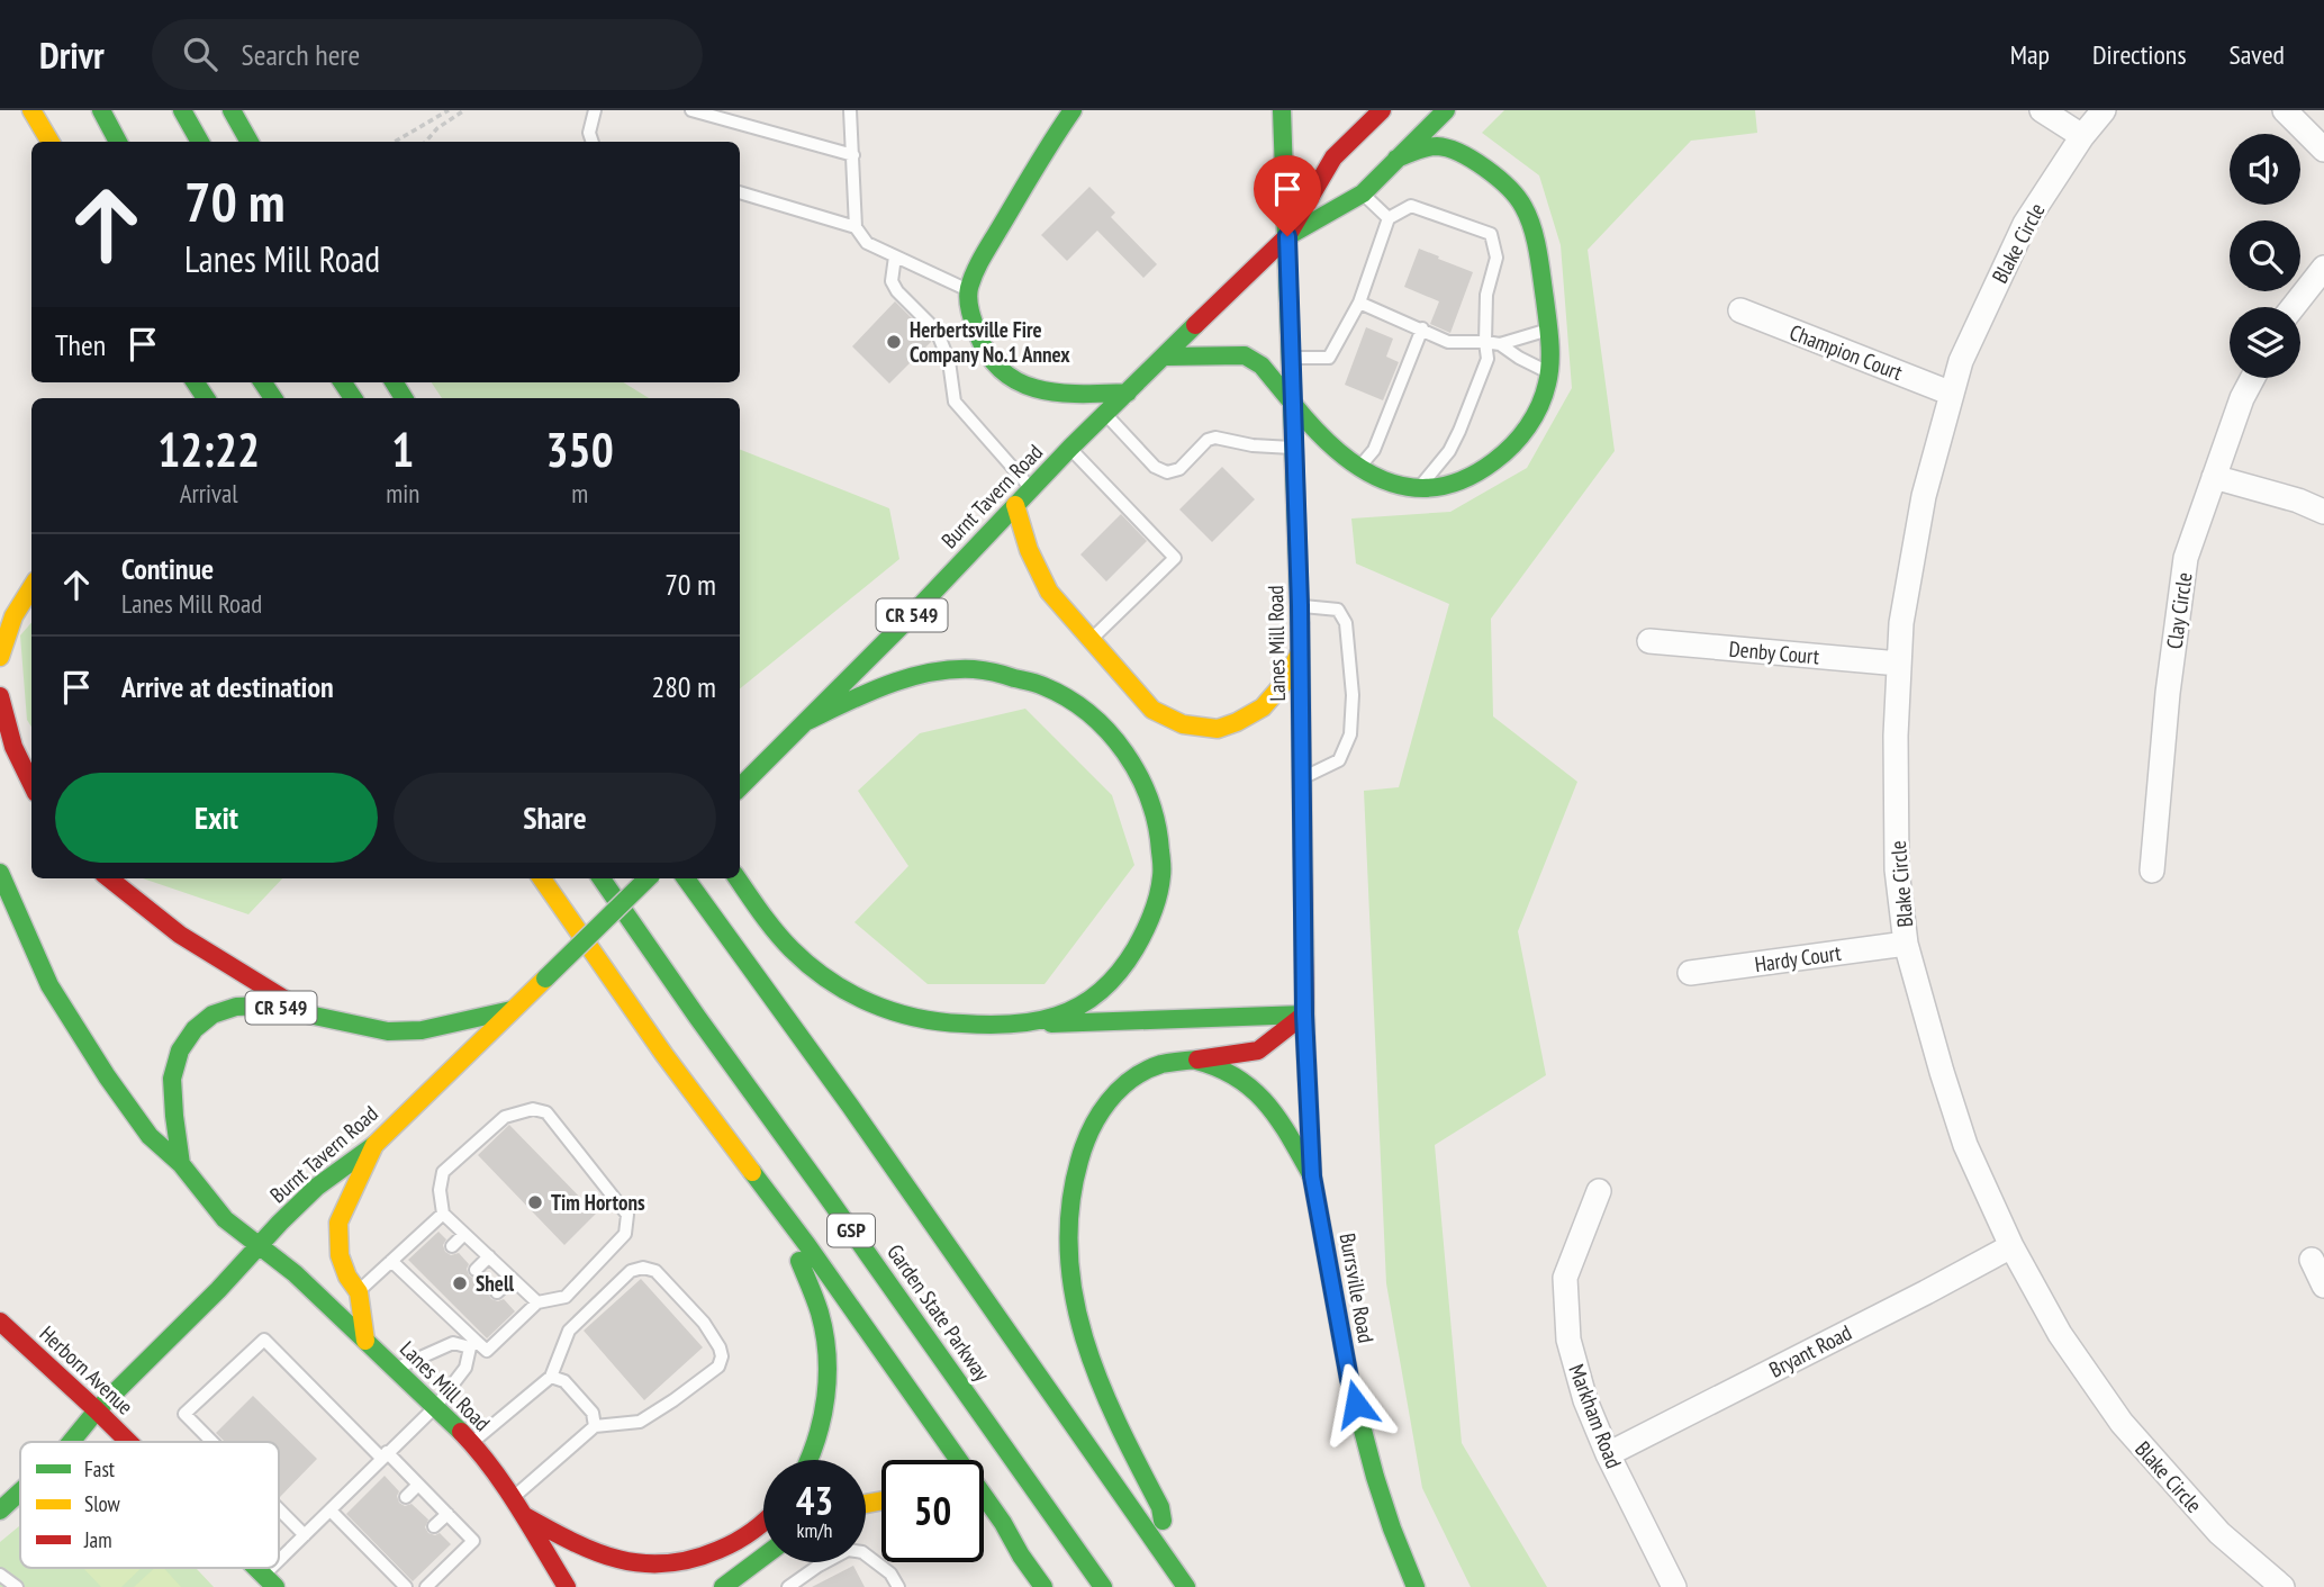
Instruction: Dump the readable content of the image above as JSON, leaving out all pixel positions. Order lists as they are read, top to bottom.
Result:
{
  "streets": {
    "main road": [
      "Burnt Tavern Road",
      "CR 549",
      "Lanes Mill Road",
      "GSP",
      "Burrsville Road",
      "Garden State Parkway",
      "Herborn Avenue"
    ],
    "street": [
      "Blake Circle",
      "Champion Court",
      "Clay Circle",
      "Denby Court",
      "Hardy Court",
      "Bryant Road",
      "Markham Road"
    ]
  },
  "crossings": [
    ["Blake Circle", "Champion Court"],
    ["Blake Circle", "Denby Court"],
    ["Blake Circle", "Hardy Court"],
    ["Blake Circle", "Bryant Road"],
    ["Burnt Tavern Road", "CR 549"],
    ["Burnt Tavern Road", "Lanes Mill Road"],
    ["Burnt Tavern Road", "Herborn Avenue"],
    ["CR 549", "Lanes Mill Road"],
    ["Lanes Mill Road", "Burrsville Road"],
    ["Bryant Road", "Markham Road"]
  ],
  "places": ["Herbertsville Fire Company No.1 Annex", "Tim Hortons", "Shell"],
  "legend": ["Fast", "Slow", "Jam"],
  "page": {
    "header": "Drivr",
    "search": "Search here",
    "nav": ["Map", "Directions", "Saved"],
    "turn": ["70 m", "Lanes Mill Road"],
    "then": "Then",
    "eta": [
      "12:22",
      "Arrival",
      "1",
      "min",
      "350",
      "m"
    ],
    "list": [
      {
        "name": "Continue",
        "note": "Lanes Mill Road",
        "value": "70 m"
      },
      {
        "name": "Arrive at destination",
        "value": "280 m"
      }
    ],
    "buttons": ["Exit", "Share"],
    "speed": "43 km/h",
    "limit": "50"
  }
}
